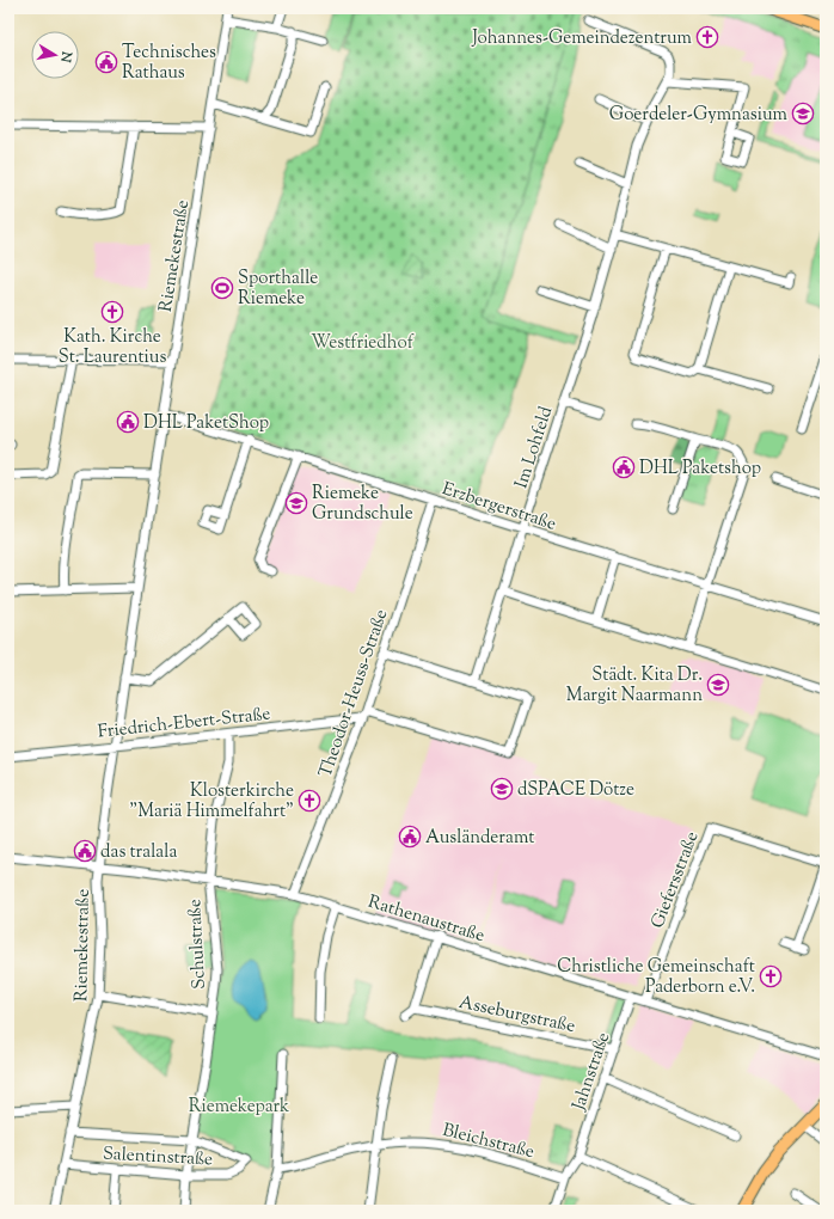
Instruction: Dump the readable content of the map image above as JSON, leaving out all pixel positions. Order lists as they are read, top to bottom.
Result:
{
  "streets": {
    "street": [
      "Riemekestraße",
      "Im Lohfeld",
      "Erzbergerstraße",
      "Theodor-Heuss-Straße",
      "Friedrich-Ebert-Straße",
      "Giefersstraße",
      "Rathenaustraße",
      "Schulstraße",
      "Asseburgstraße",
      "Jahnstraße",
      "Bleichstraße",
      "Salentinstraße"
    ]
  },
  "crossings": [
    ["Riemekestraße", "Erzbergerstraße"],
    ["Riemekestraße", "Friedrich-Ebert-Straße"],
    ["Riemekestraße", "Rathenaustraße"],
    ["Riemekestraße", "Salentinstraße"],
    ["Im Lohfeld", "Erzbergerstraße"],
    ["Im Lohfeld", "Friedrich-Ebert-Straße"],
    ["Erzbergerstraße", "Theodor-Heuss-Straße"],
    ["Theodor-Heuss-Straße", "Friedrich-Ebert-Straße"],
    ["Theodor-Heuss-Straße", "Rathenaustraße"],
    ["Friedrich-Ebert-Straße", "Schulstraße"],
    ["Giefersstraße", "Rathenaustraße"],
    ["Rathenaustraße", "Schulstraße"],
    ["Rathenaustraße", "Jahnstraße"],
    ["Schulstraße", "Salentinstraße"],
    ["Asseburgstraße", "Jahnstraße"],
    ["Jahnstraße", "Bleichstraße"]
  ],
  "parks": ["Westfriedhof", "Riemekepark"],
  "places": {
    "church": [
      "Johannes-Gemeindezentrum",
      "Kath. Kirche St. Laurentius",
      "Klosterkirche \"Mariä Himmelfahrt\"",
      "Christliche Gemeinschaft Paderborn e.V."
    ],
    "public building": [
      "Technisches Rathaus",
      "DHL PaketShop",
      "DHL Paketshop",
      "Ausländeramt",
      "das tralala"
    ],
    "school or university": [
      "Goerdeler-Gymnasium",
      "Riemeke Grundschule",
      "Städt. Kita Dr. Margit Naarmann",
      "dSPACE Dötze"
    ],
    "sports": ["Sporthalle Riemeke"]
  },
  "north": "right"
}
